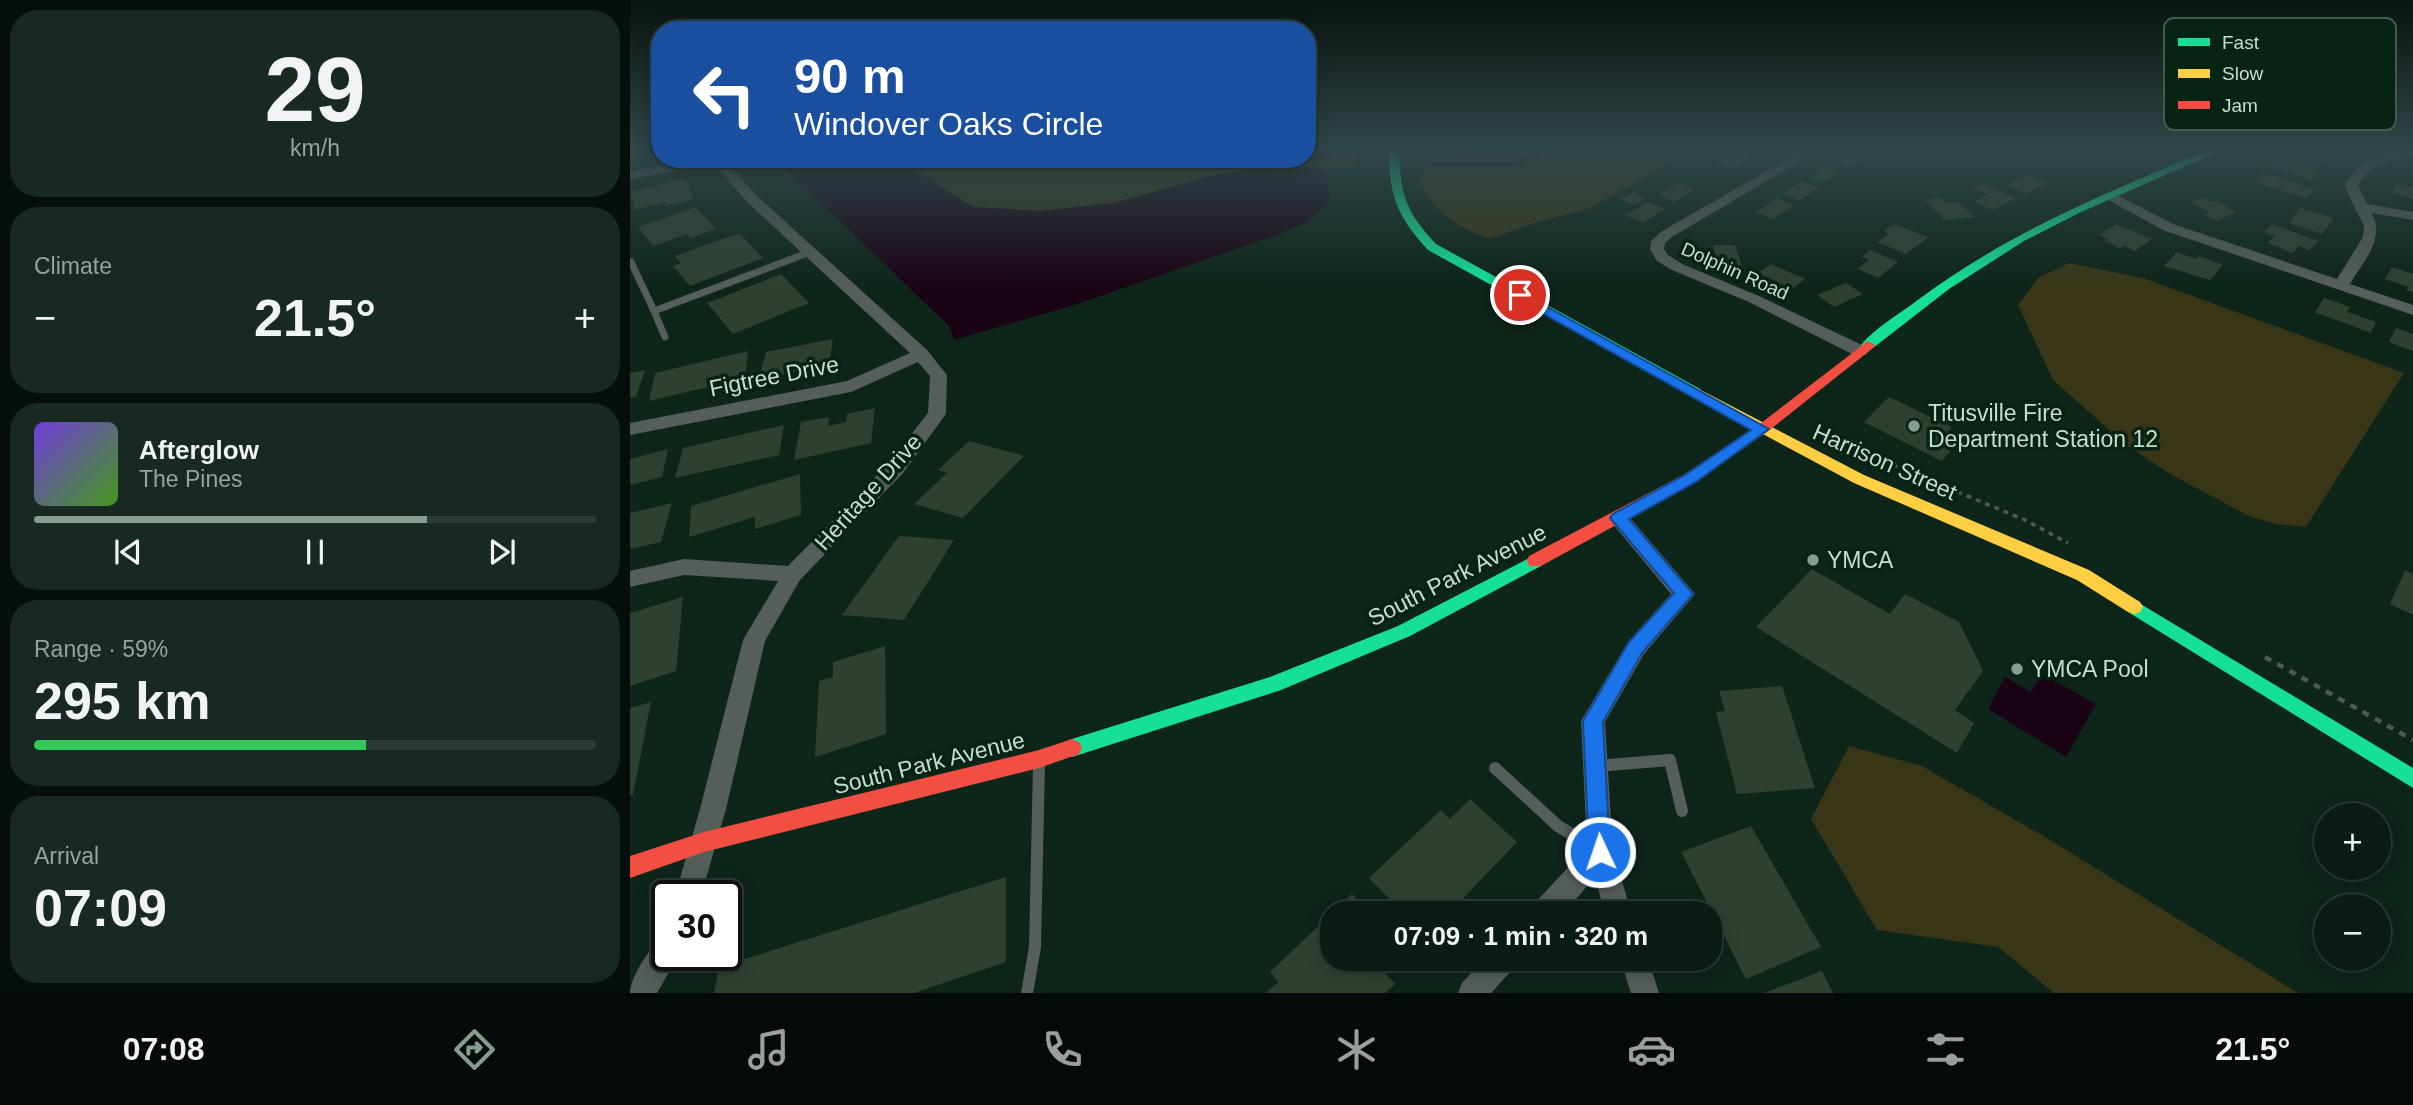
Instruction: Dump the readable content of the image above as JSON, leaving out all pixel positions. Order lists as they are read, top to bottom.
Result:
{
  "streets": {
    "street": [
      "Dolphin Road",
      "Figtree Drive",
      "Harrison Street",
      "Heritage Drive",
      "South Park Avenue"
    ]
  },
  "crossings": [
    ["Dolphin Road", "South Park Avenue"],
    ["Figtree Drive", "Heritage Drive"],
    ["Harrison Street", "South Park Avenue"],
    ["Heritage Drive", "South Park Avenue"]
  ],
  "places": ["Titusville Fire Department Station 12", "YMCA", "YMCA Pool"],
  "legend": ["Fast", "Slow", "Jam"],
  "page": {
    "tile": [
      ["29", "km/h"],
      "Climate",
      ["Range · 59%", "295 km"],
      ["Arrival", "07:09"]
    ],
    "turn": ["90 m", "Windover Oaks Circle"],
    "heat": ["−", "21.5°", "+"],
    "song": ["Afterglow", "The Pines"],
    "map_buttons": ["+", "−"],
    "limit": "30",
    "trip": "07:09 · 1 min · 320 m",
    "tabs": ["07:08", "21.5°"]
  }
}
